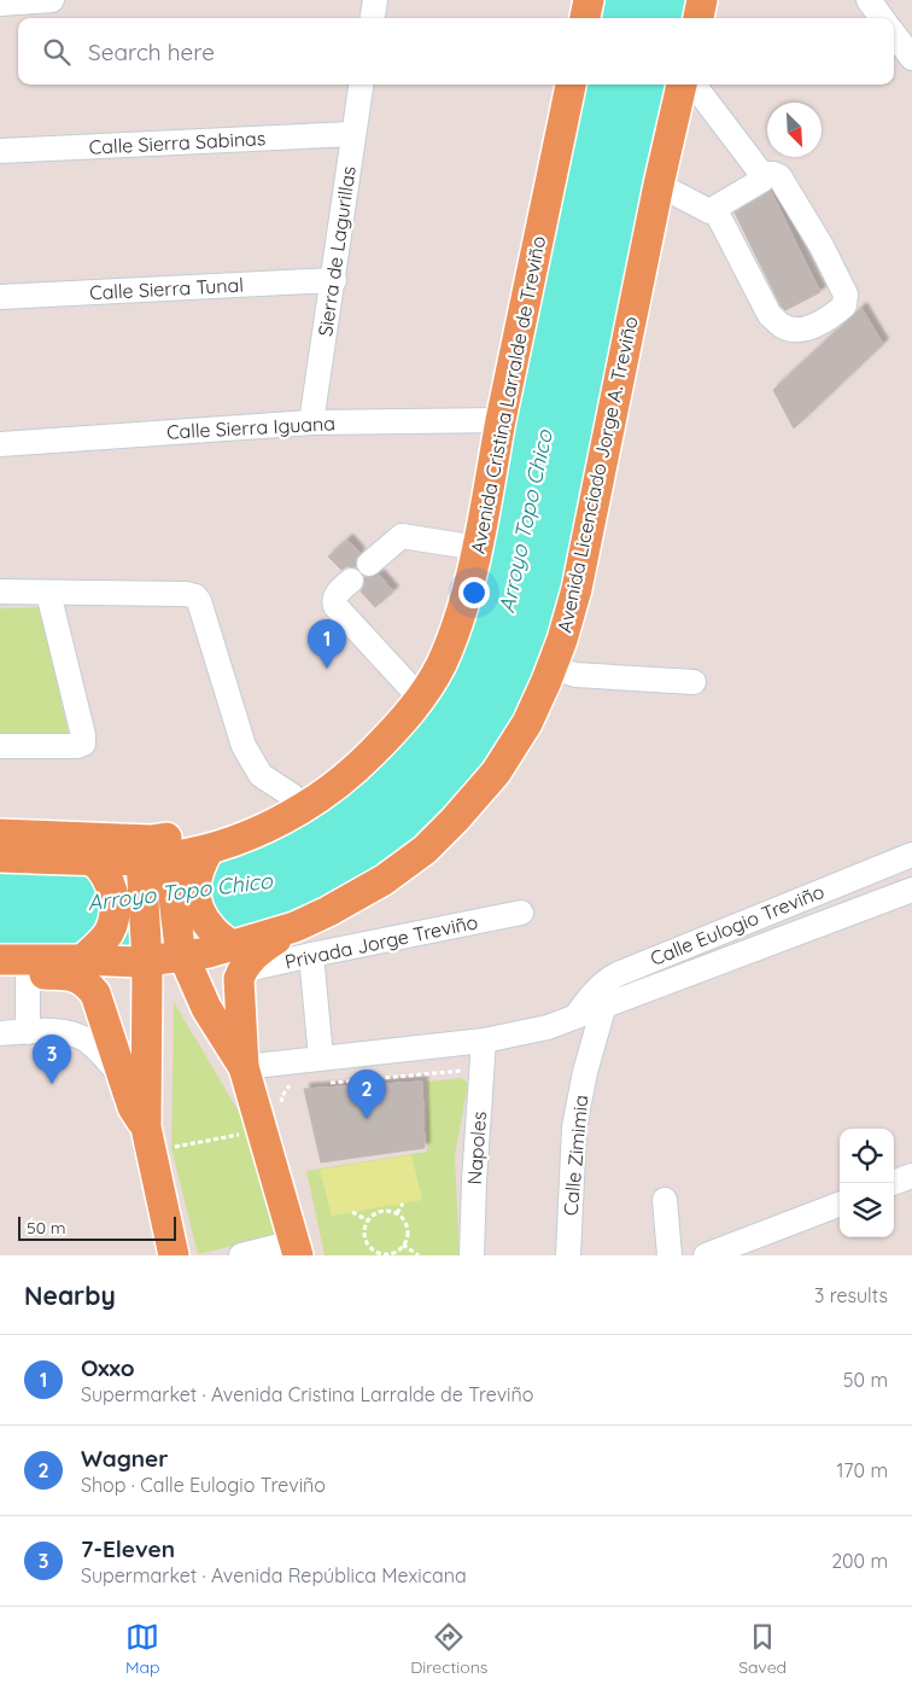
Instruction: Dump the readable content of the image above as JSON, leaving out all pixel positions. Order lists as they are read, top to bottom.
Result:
{
  "streets": {
    "main road": ["Avenida Cristina Larralde de Treviño", "Avenida Licenciado Jorge A. Treviño"],
    "street": [
      "Calle Sierra Sabinas",
      "Sierra de Lagurillas",
      "Calle Sierra Tunal",
      "Calle Sierra Iguana",
      "Calle Eulogio Treviño",
      "Privada Jorge Treviño",
      "Napoles",
      "Calle Zimimia"
    ]
  },
  "crossings": [
    ["Calle Sierra Sabinas", "Sierra de Lagurillas"],
    ["Sierra de Lagurillas", "Calle Sierra Tunal"],
    ["Sierra de Lagurillas", "Calle Sierra Iguana"],
    ["Avenida Cristina Larralde de Treviño", "Calle Sierra Iguana"],
    ["Avenida Licenciado Jorge A. Treviño", "Privada Jorge Treviño"],
    ["Calle Eulogio Treviño", "Napoles"],
    ["Calle Eulogio Treviño", "Calle Zimimia"]
  ],
  "water": ["Arroyo Topo Chico"],
  "scale_bar": "50 m",
  "north": "bottom right",
  "page": {
    "search": "Search here",
    "pins": ["1", "3", "2"],
    "scale": "50 m",
    "heading": ["Nearby", "3 results"],
    "list": [
      {
        "mark": "1",
        "name": "Oxxo",
        "note": "Supermarket · Avenida Cristina Larralde de Treviño",
        "value": "50 m"
      },
      {
        "mark": "2",
        "name": "Wagner",
        "note": "Shop · Calle Eulogio Treviño",
        "value": "170 m"
      },
      {
        "mark": "3",
        "name": "7-Eleven",
        "note": "Supermarket · Avenida República Mexicana",
        "value": "200 m"
      }
    ],
    "nav": ["Map", "Directions", "Saved"]
  }
}
